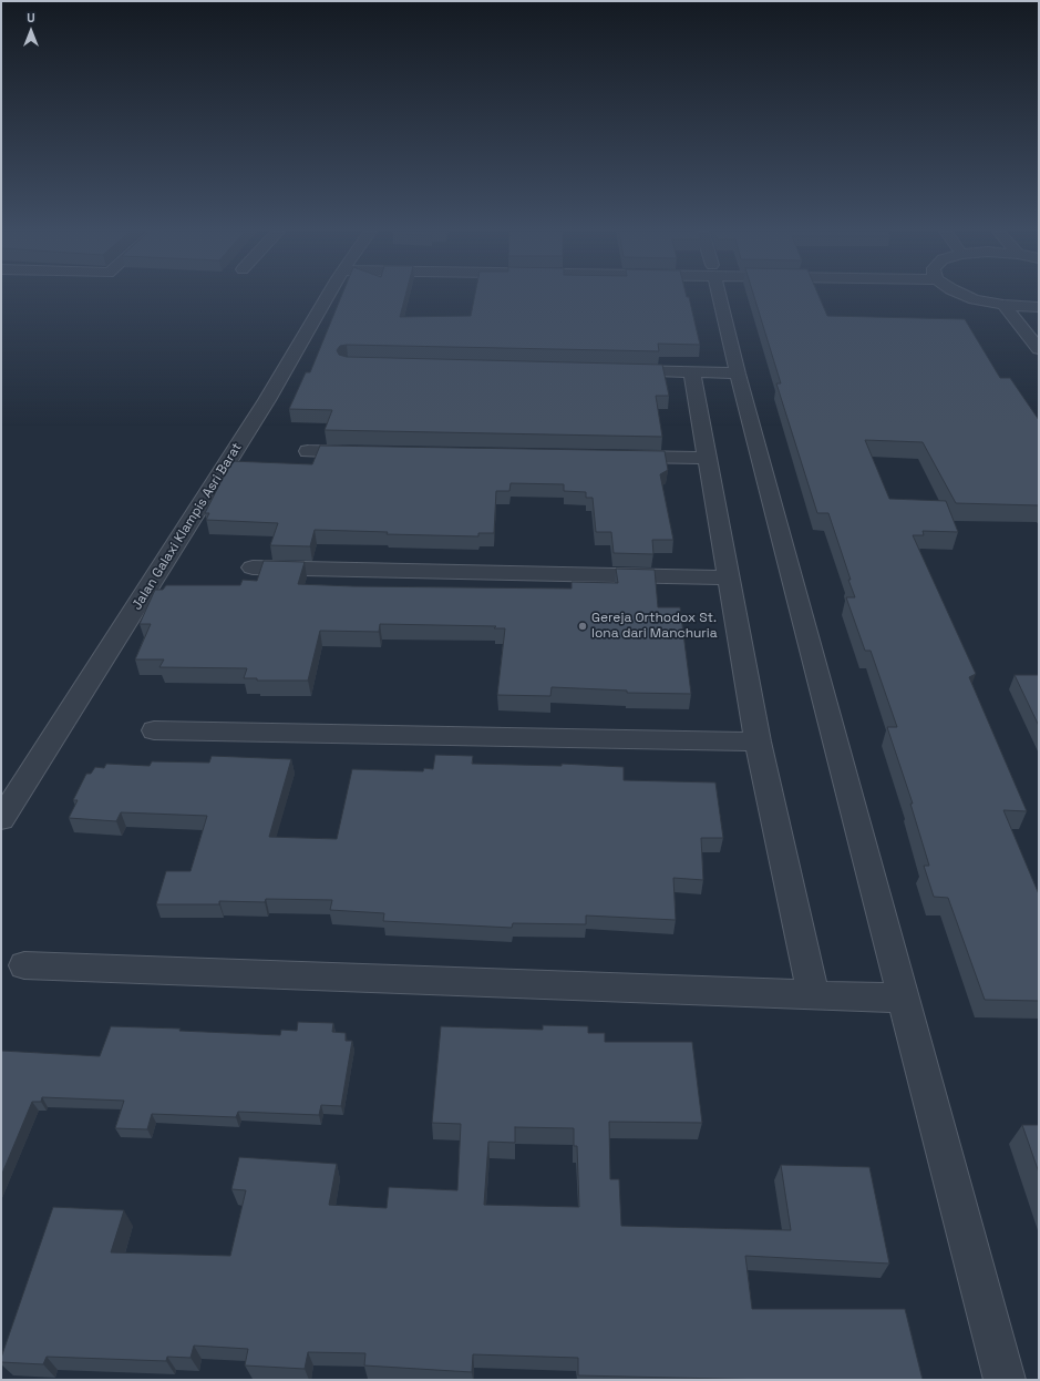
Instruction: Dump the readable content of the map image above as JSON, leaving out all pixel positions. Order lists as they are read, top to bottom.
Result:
{
  "streets": {
    "street": ["Jalan Galaxi Klampis Asri Barat"]
  },
  "places": ["Gereja Orthodox St. Iona dari Manchuria"],
  "north": "top"
}
